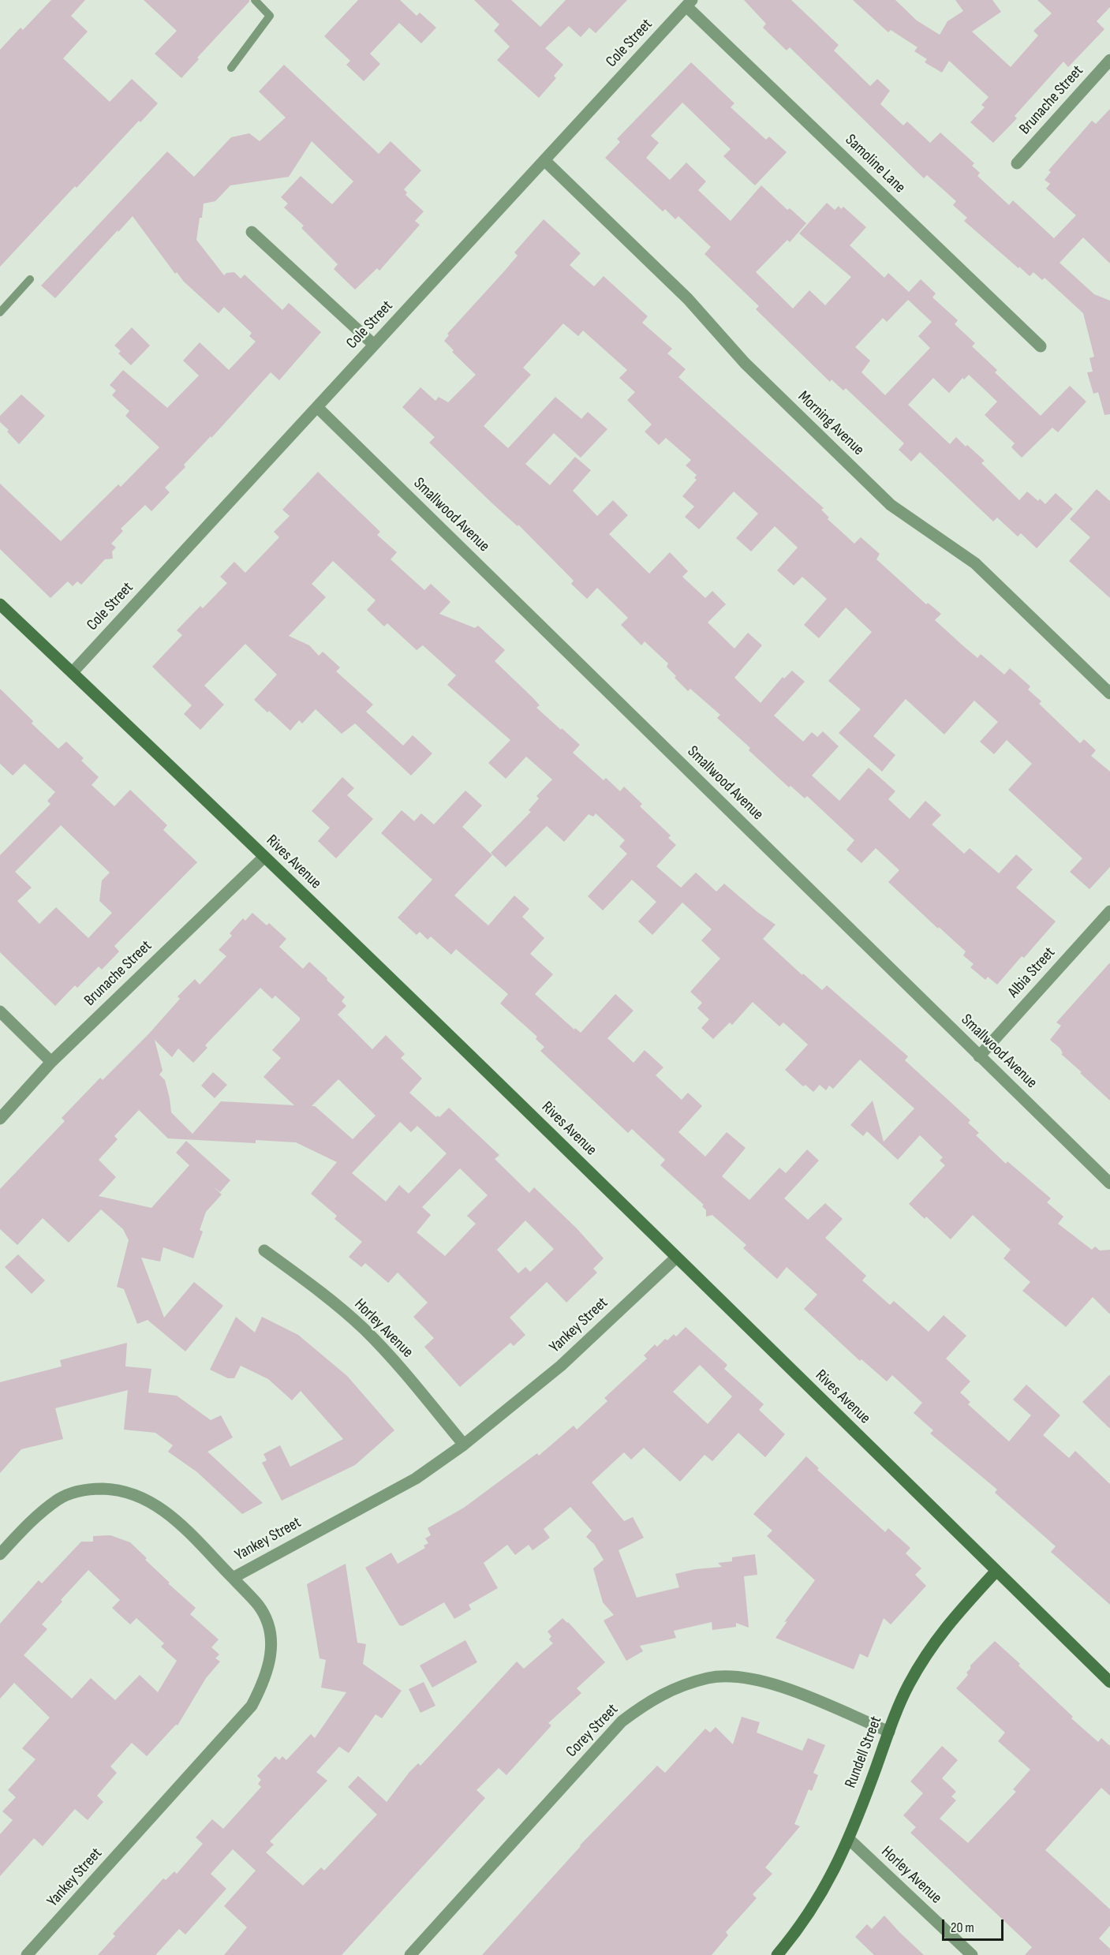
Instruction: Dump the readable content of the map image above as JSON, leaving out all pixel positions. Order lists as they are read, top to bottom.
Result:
{
  "streets": {
    "street": [
      "Cole Street",
      "Brunache Street",
      "Samoline Lane",
      "Morning Avenue",
      "Smallwood Avenue",
      "Rives Avenue",
      "Albia Street",
      "Yankey Street",
      "Horley Avenue",
      "Corey Street",
      "Rundell Street"
    ]
  },
  "crossings": [
    ["Cole Street", "Samoline Lane"],
    ["Cole Street", "Morning Avenue"],
    ["Cole Street", "Smallwood Avenue"],
    ["Cole Street", "Rives Avenue"],
    ["Brunache Street", "Rives Avenue"],
    ["Smallwood Avenue", "Albia Street"],
    ["Rives Avenue", "Yankey Street"],
    ["Rives Avenue", "Rundell Street"],
    ["Yankey Street", "Horley Avenue"],
    ["Horley Avenue", "Rundell Street"],
    ["Corey Street", "Rundell Street"]
  ],
  "scale_bar": "20 m"
}
